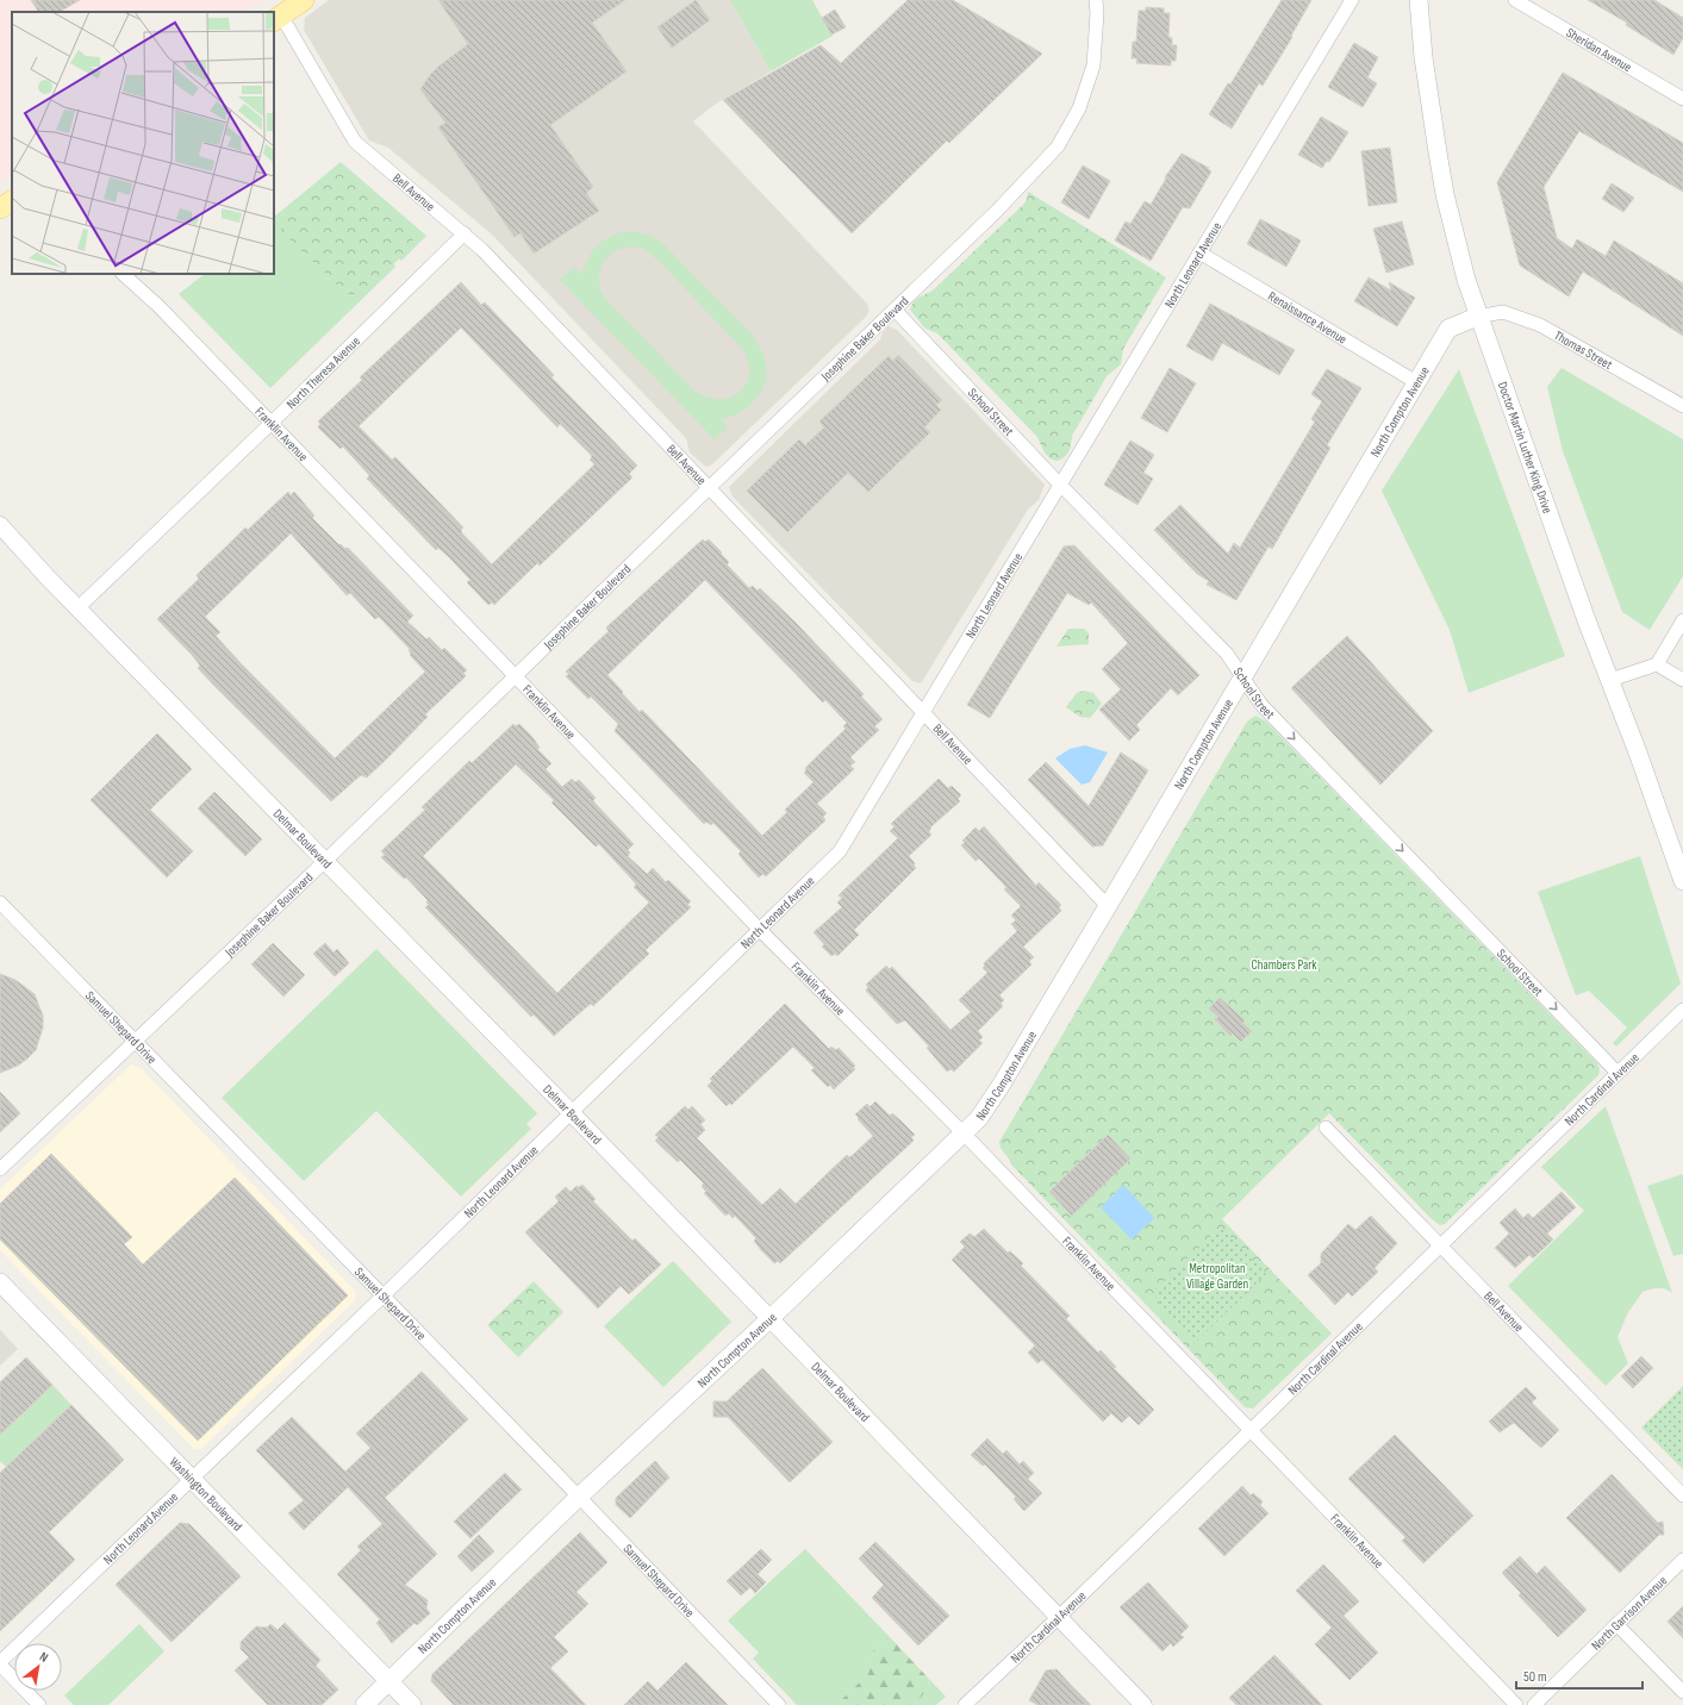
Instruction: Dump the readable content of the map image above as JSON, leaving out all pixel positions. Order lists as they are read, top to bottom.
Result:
{
  "streets": {
    "main road": ["North Compton Avenue", "Doctor Martin Luther King Drive", "Washington Boulevard"],
    "street": [
      "Sheridan Avenue",
      "Bell Avenue",
      "North Leonard Avenue",
      "Renaissance Avenue",
      "Josephine Baker Boulevard",
      "Thomas Street",
      "North Theresa Avenue",
      "School Street",
      "Franklin Avenue",
      "Delmar Boulevard",
      "Samuel Shepard Drive",
      "North Cardinal Avenue",
      "North Garrison Avenue"
    ]
  },
  "crossings": [
    ["Bell Avenue", "North Leonard Avenue"],
    ["Bell Avenue", "Josephine Baker Boulevard"],
    ["Bell Avenue", "North Theresa Avenue"],
    ["Bell Avenue", "North Compton Avenue"],
    ["Bell Avenue", "North Cardinal Avenue"],
    ["North Leonard Avenue", "Renaissance Avenue"],
    ["North Leonard Avenue", "School Street"],
    ["North Leonard Avenue", "Franklin Avenue"],
    ["North Leonard Avenue", "Delmar Boulevard"],
    ["North Leonard Avenue", "Samuel Shepard Drive"],
    ["North Leonard Avenue", "Washington Boulevard"],
    ["Renaissance Avenue", "North Compton Avenue"],
    ["Josephine Baker Boulevard", "School Street"],
    ["Josephine Baker Boulevard", "Franklin Avenue"],
    ["Josephine Baker Boulevard", "Delmar Boulevard"],
    ["Josephine Baker Boulevard", "Samuel Shepard Drive"],
    ["Thomas Street", "North Compton Avenue"],
    ["Thomas Street", "Doctor Martin Luther King Drive"],
    ["North Theresa Avenue", "Franklin Avenue"],
    ["North Theresa Avenue", "Delmar Boulevard"],
    ["School Street", "North Compton Avenue"],
    ["School Street", "North Cardinal Avenue"],
    ["North Compton Avenue", "Franklin Avenue"],
    ["North Compton Avenue", "Doctor Martin Luther King Drive"],
    ["North Compton Avenue", "Delmar Boulevard"],
    ["North Compton Avenue", "Samuel Shepard Drive"],
    ["North Compton Avenue", "Washington Boulevard"],
    ["Franklin Avenue", "North Cardinal Avenue"],
    ["Delmar Boulevard", "North Cardinal Avenue"]
  ],
  "one_way": ["School Street"],
  "parks": ["Chambers Park", "Metropolitan Village Garden"],
  "scale_bar": "50 m",
  "north": "top right"
}
